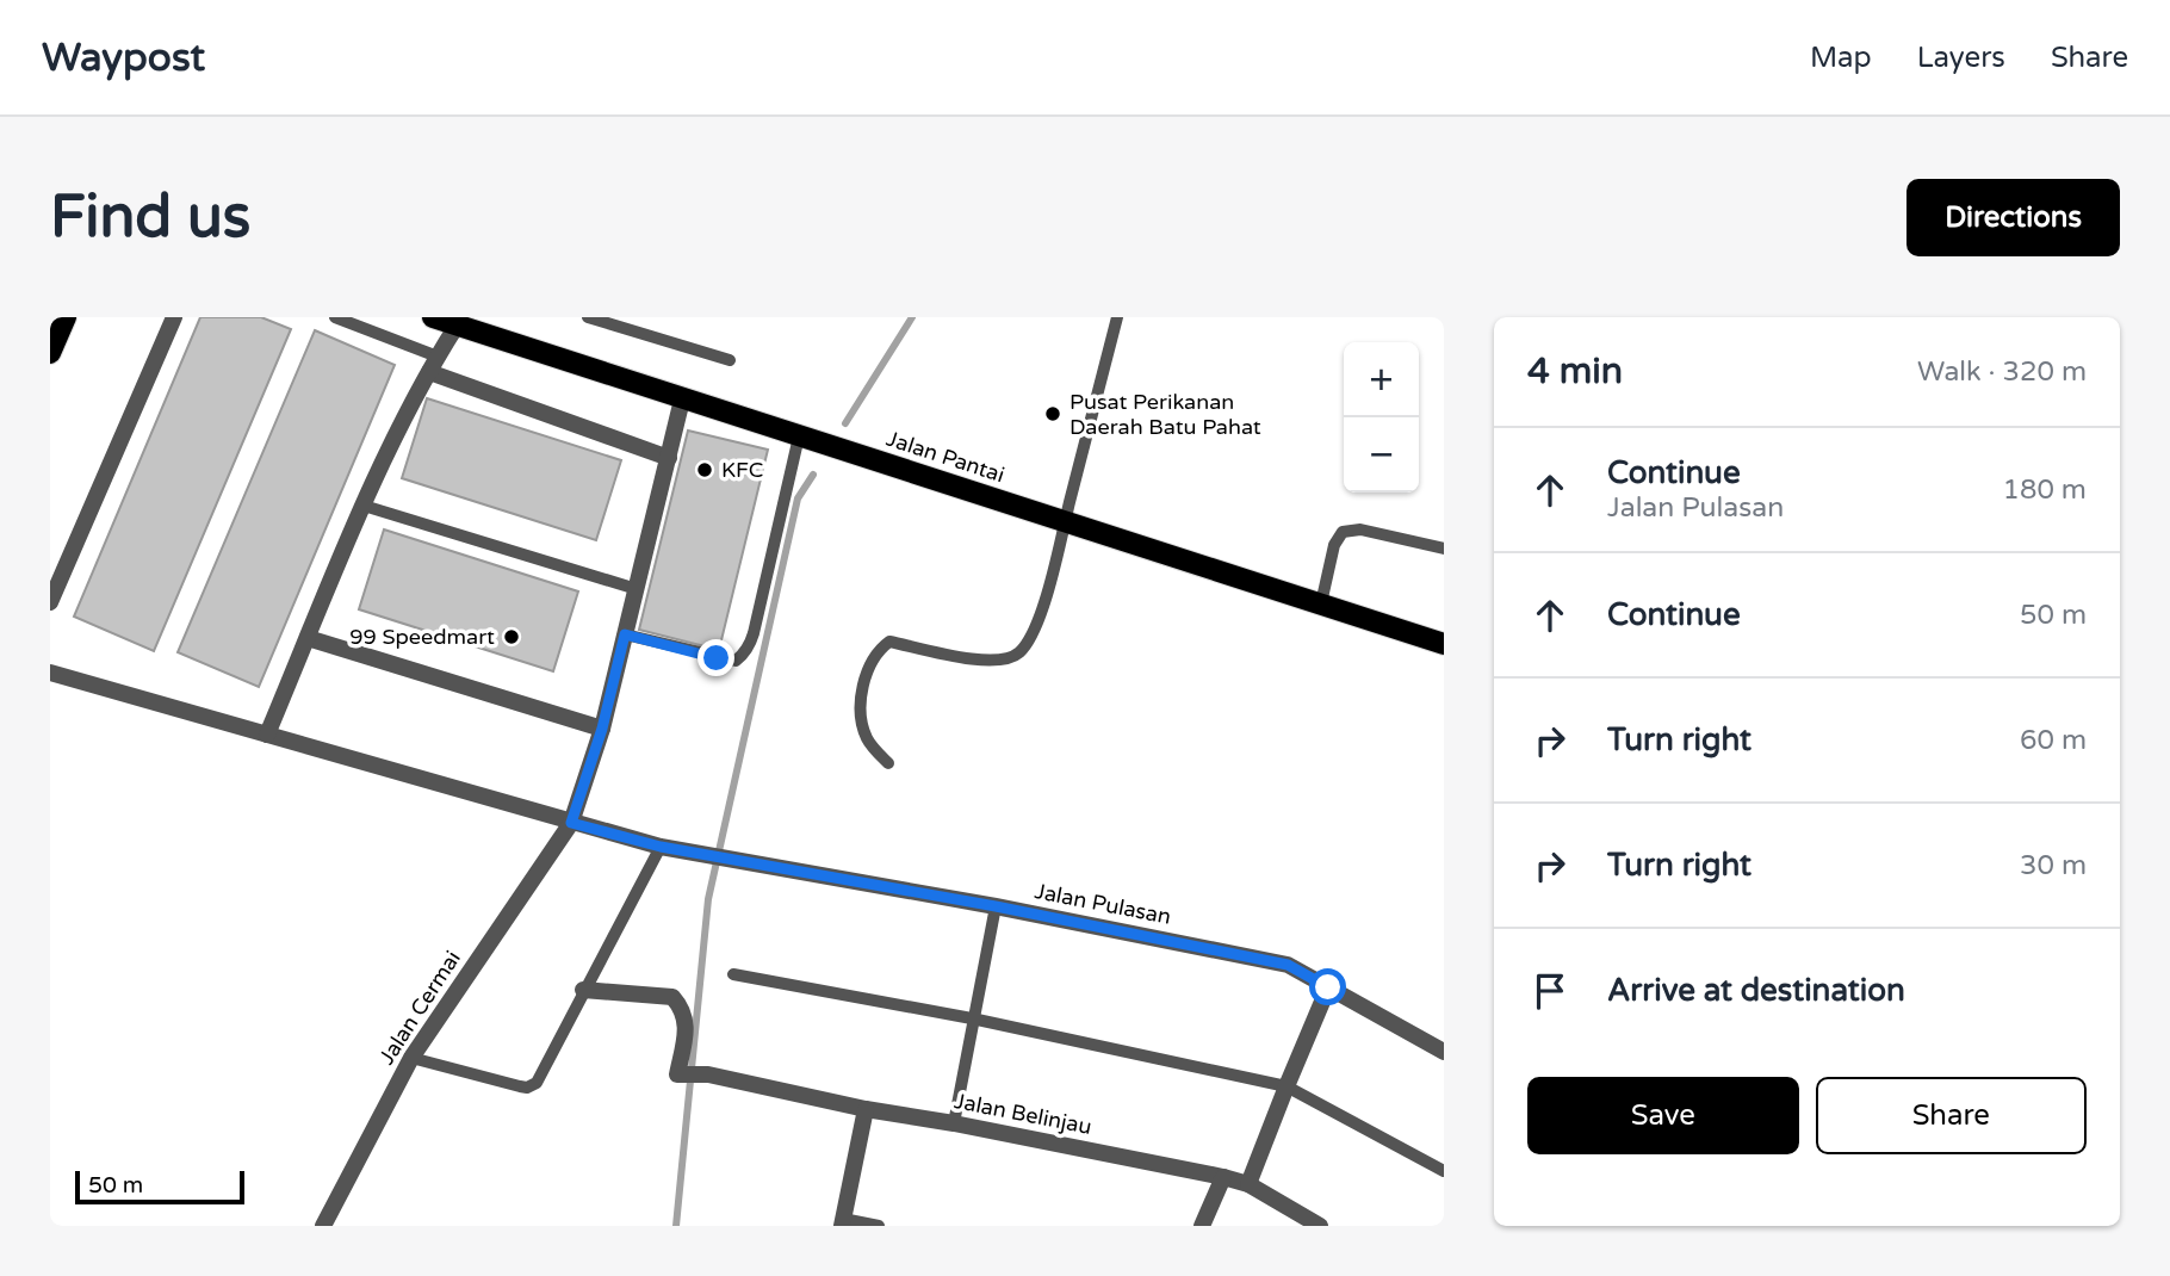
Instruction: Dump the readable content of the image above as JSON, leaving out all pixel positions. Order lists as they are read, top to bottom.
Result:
{
  "streets": {
    "main road": ["Jalan Pantai"],
    "street": ["Jalan Pulasan", "Jalan Cermai", "Jalan Belinjau"]
  },
  "crossings": [
    ["Jalan Pantai", "Jalan Cermai"],
    ["Jalan Pulasan", "Jalan Cermai"]
  ],
  "places": ["Pusat Perikanan Daerah Batu Pahat", "KFC", "99 Speedmart"],
  "scale_bar": "50 m",
  "page": {
    "header": "Waypost",
    "nav": ["Map", "Layers", "Share"],
    "buttons": [
      "Directions",
      ["Save", "Share"]
    ],
    "title": "Find us",
    "heading": ["4 min", "Walk · 320 m"],
    "map_buttons": ["+", "−"],
    "list": [
      ["Continue", "Jalan Pulasan", "180 m"],
      ["Continue", "50 m"],
      ["Turn right", "60 m"],
      ["Turn right", "30 m"],
      "Arrive at destination"
    ],
    "scale": "50 m"
  }
}
